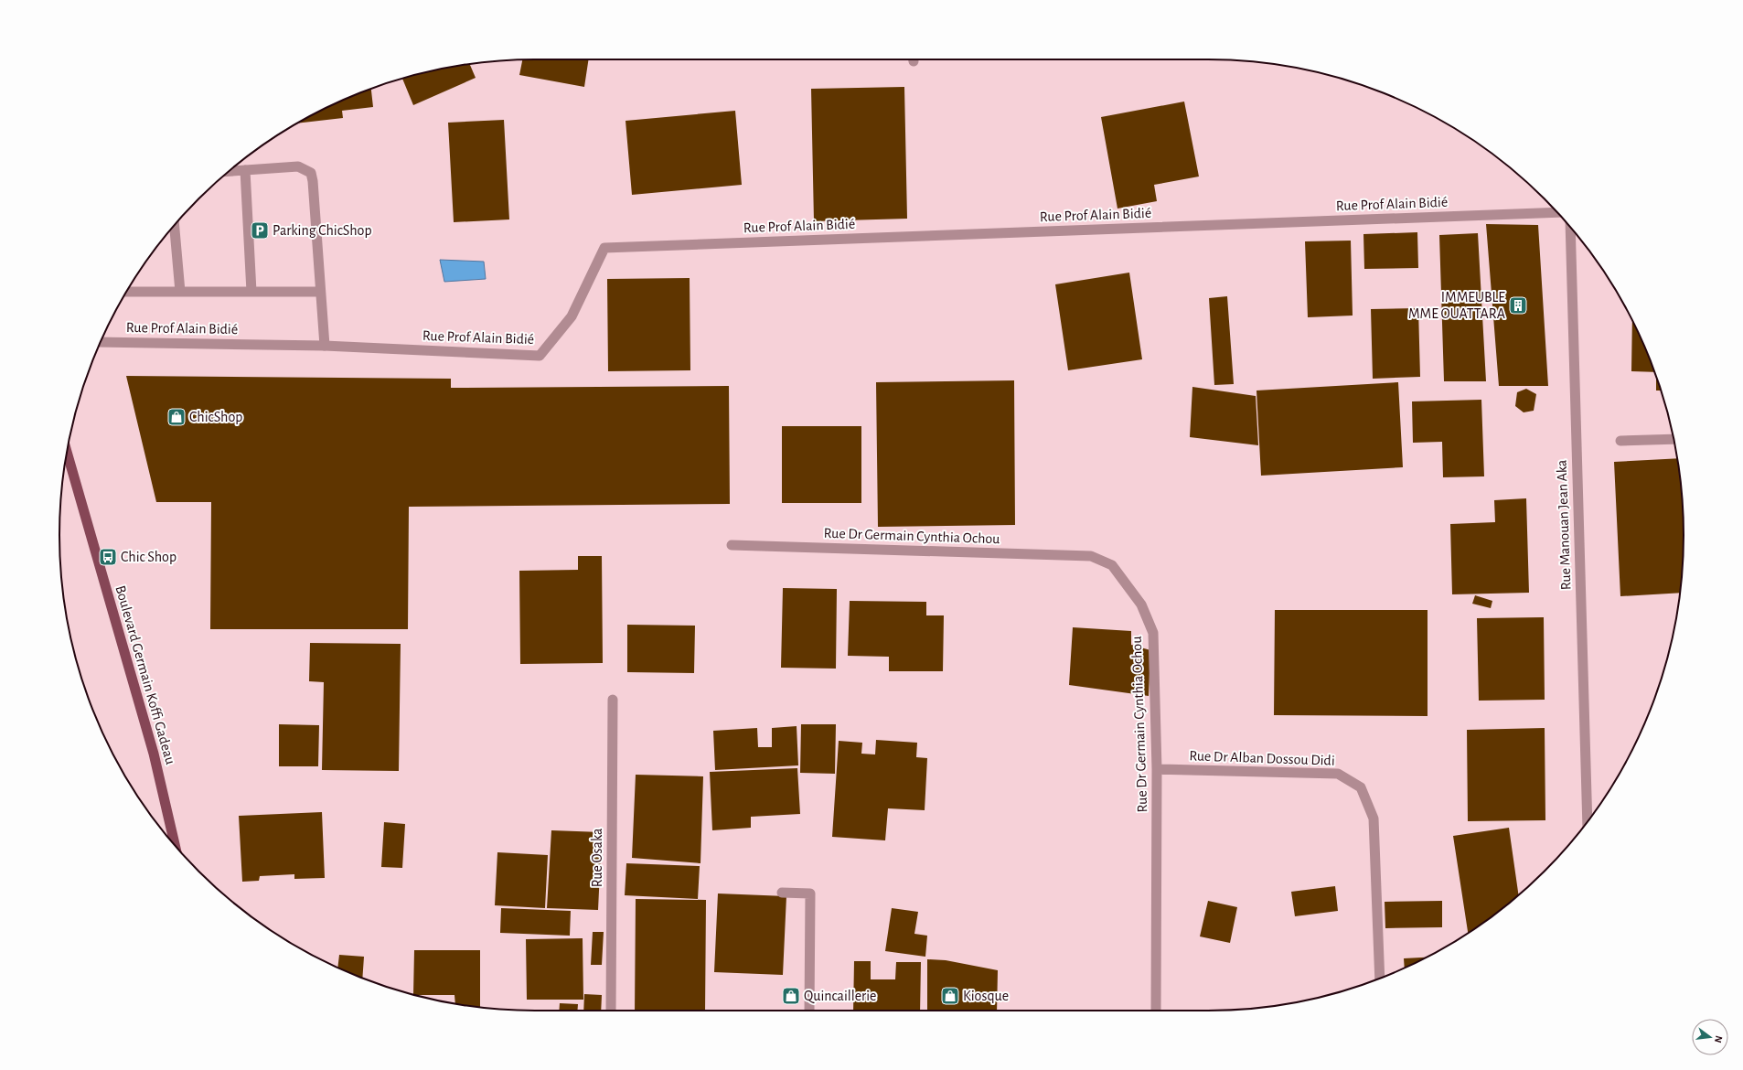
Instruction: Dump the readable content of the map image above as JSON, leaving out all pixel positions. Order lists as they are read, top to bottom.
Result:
{
  "streets": {
    "main road": ["Boulevard Germain Koffi Gadeau"],
    "street": [
      "Rue Prof Alain Bidié",
      "Rue Manouan Jean Aka",
      "Rue Dr Germain Cynthia Ochou",
      "Rue Dr Alban Dossou Didi",
      "Rue Osaka"
    ]
  },
  "crossings": [
    ["Rue Dr Germain Cynthia Ochou", "Rue Dr Alban Dossou Didi"]
  ],
  "places": {
    "parking": ["Parking ChicShop"],
    "building": ["IMMEUBLE MME OUATTARA"],
    "shop": ["ChicShop", "Quincaillerie", "Kiosque"],
    "bus stop": ["Chic Shop"]
  },
  "north": "right"
}
